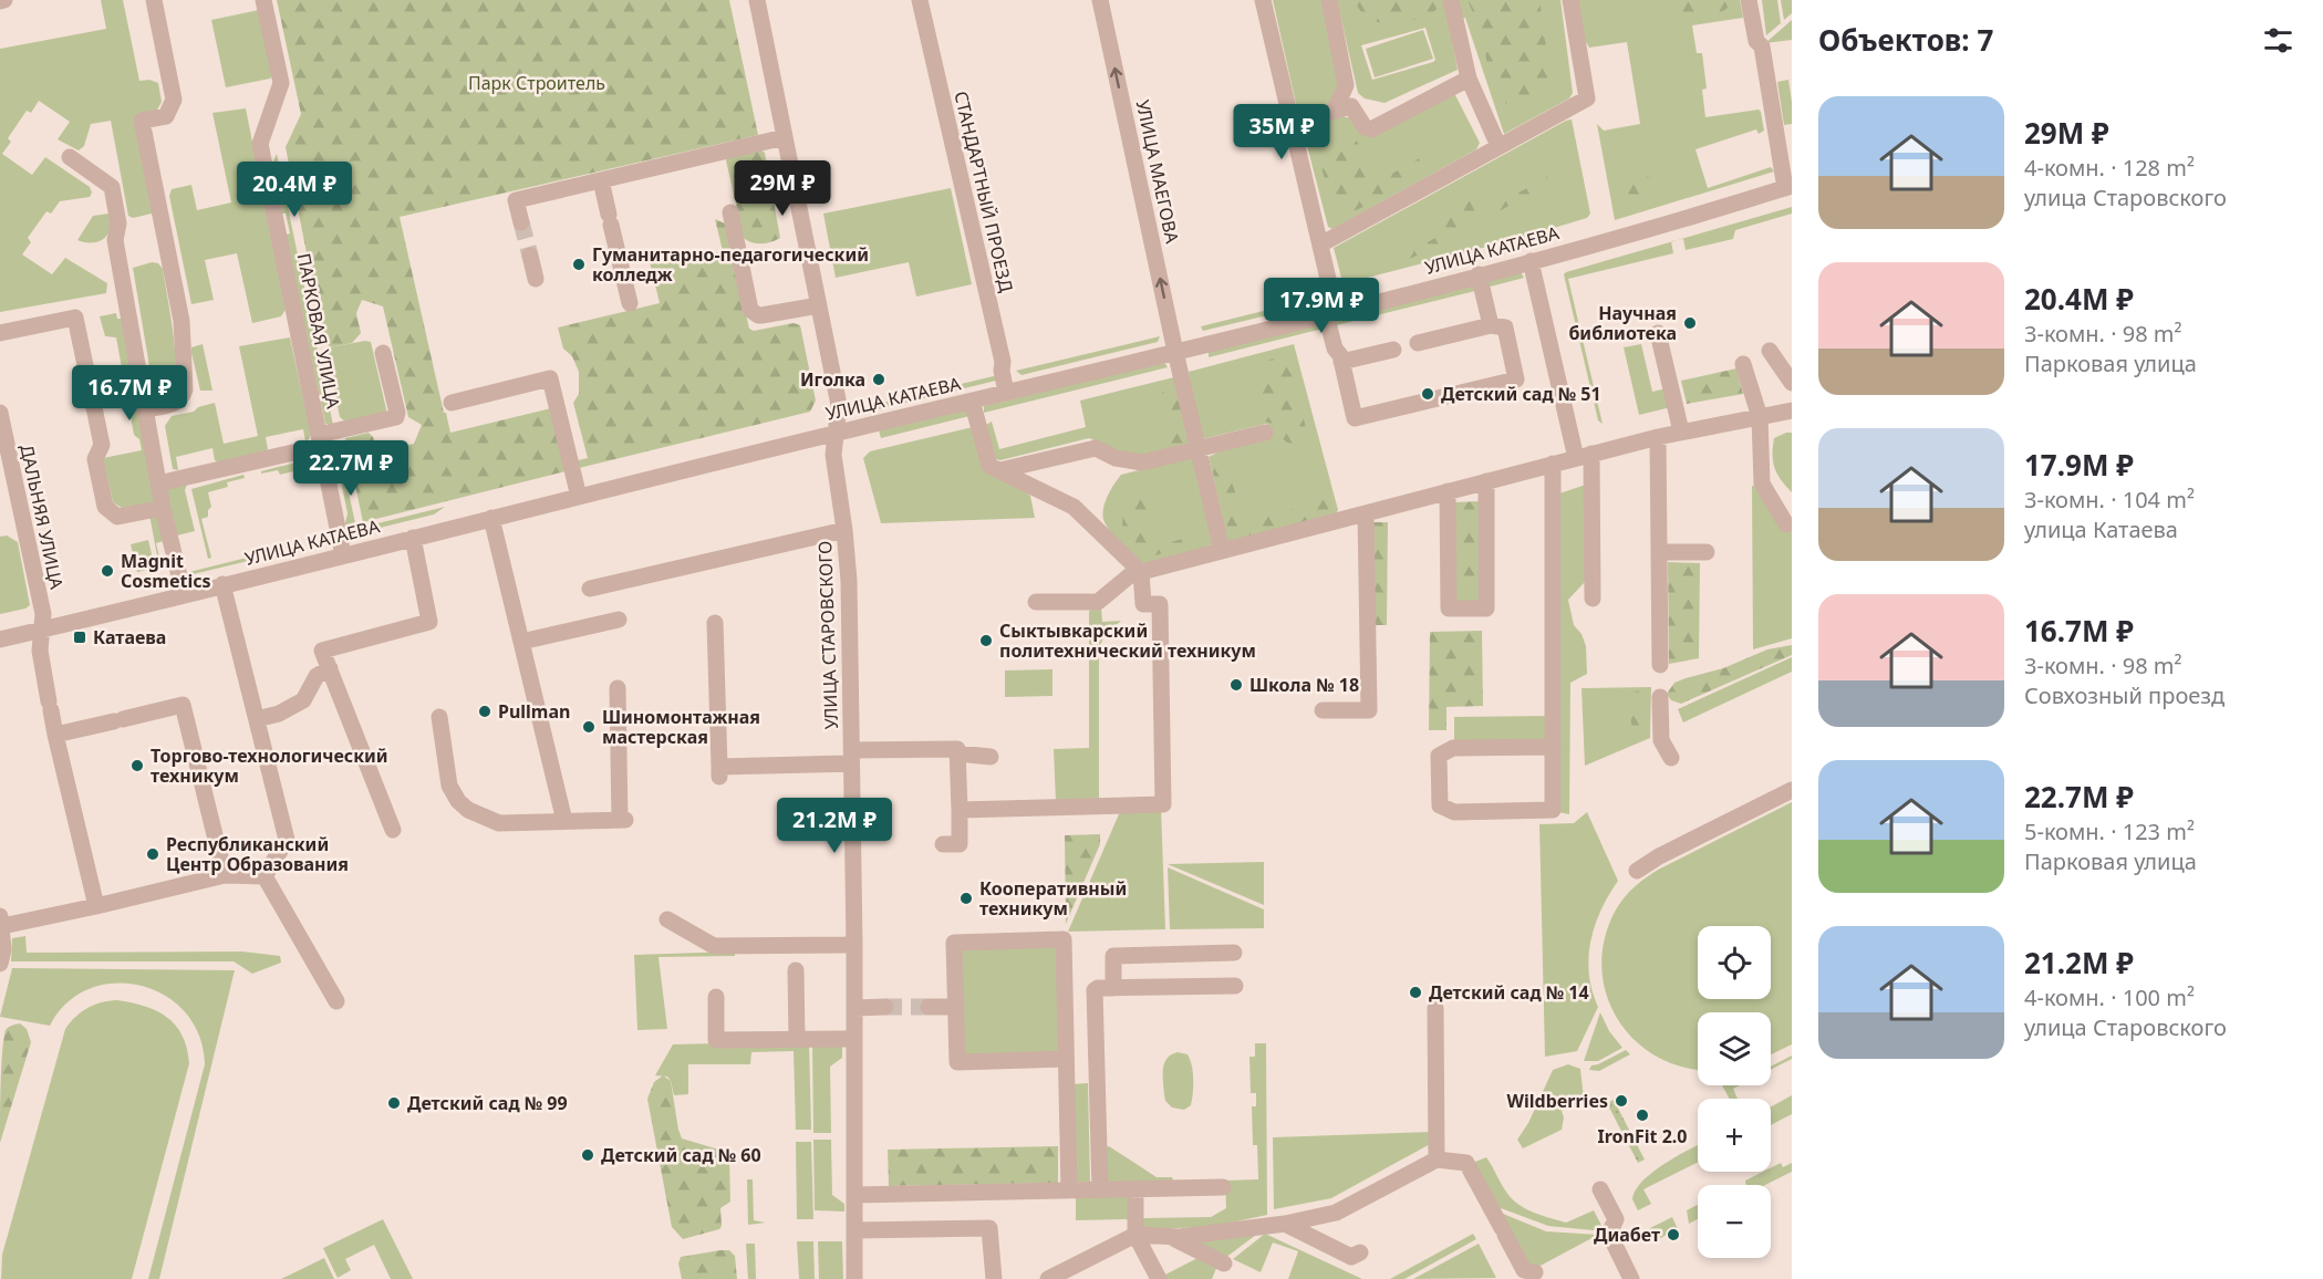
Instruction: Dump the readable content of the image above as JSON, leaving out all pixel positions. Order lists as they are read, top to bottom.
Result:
{
  "streets": {
    "street": [
      "УЛИЦА МАЕГОВА",
      "СТАНДАРТНЫЙ ПРОЕЗД",
      "УЛИЦА КАТАЕВА",
      "ПАРКОВАЯ УЛИЦА",
      "ДАЛЬНЯЯ УЛИЦА",
      "УЛИЦА СТАРОВСКОГО"
    ]
  },
  "crossings": [
    ["УЛИЦА МАЕГОВА", "УЛИЦА КАТАЕВА"],
    ["СТАНДАРТНЫЙ ПРОЕЗД", "УЛИЦА КАТАЕВА"],
    ["УЛИЦА КАТАЕВА", "ПАРКОВАЯ УЛИЦА"],
    ["УЛИЦА КАТАЕВА", "ДАЛЬНЯЯ УЛИЦА"],
    ["УЛИЦА КАТАЕВА", "УЛИЦА СТАРОВСКОГО"]
  ],
  "one_way": ["УЛИЦА МАЕГОВА"],
  "parks": ["Парк Строитель"],
  "places": {
    "other": [
      "Гуманитарно-педагогический колледж",
      "Научная библиотека",
      "Иголка",
      "Детский сад № 51",
      "Magnit Cosmetics",
      "Сыктывкарский политехнический техникум",
      "Школа № 18",
      "Pullman",
      "Шиномонтажная мастерская",
      "Торгово-технологический техникум",
      "Республиканский Центр Образования",
      "Кооперативный техникум",
      "Детский сад № 14",
      "Wildberries",
      "Детский сад № 99",
      "IronFit 2.0",
      "Детский сад № 60",
      "Диабет"
    ],
    "transit": ["Катаева"]
  },
  "page": {
    "heading": "Объектов: 7",
    "list": [
      {
        "name": "29M ₽",
        "note": "4-комн. · 128 m² · улица Старовского"
      },
      {
        "name": "20.4M ₽",
        "note": "3-комн. · 98 m² · Парковая улица"
      },
      {
        "name": "17.9M ₽",
        "note": "3-комн. · 104 m² · улица Катаева"
      },
      {
        "name": "16.7M ₽",
        "note": "3-комн. · 98 m² · Совхозный проезд"
      },
      {
        "name": "22.7M ₽",
        "note": "5-комн. · 123 m² · Парковая улица"
      },
      {
        "name": "21.2M ₽",
        "note": "4-комн. · 100 m² · улица Старовского"
      }
    ],
    "price": [
      "35M ₽",
      "29M ₽",
      "20.4M ₽",
      "17.9M ₽",
      "16.7M ₽",
      "22.7M ₽",
      "21.2M ₽"
    ],
    "map_buttons": ["+", "−"]
  }
}
